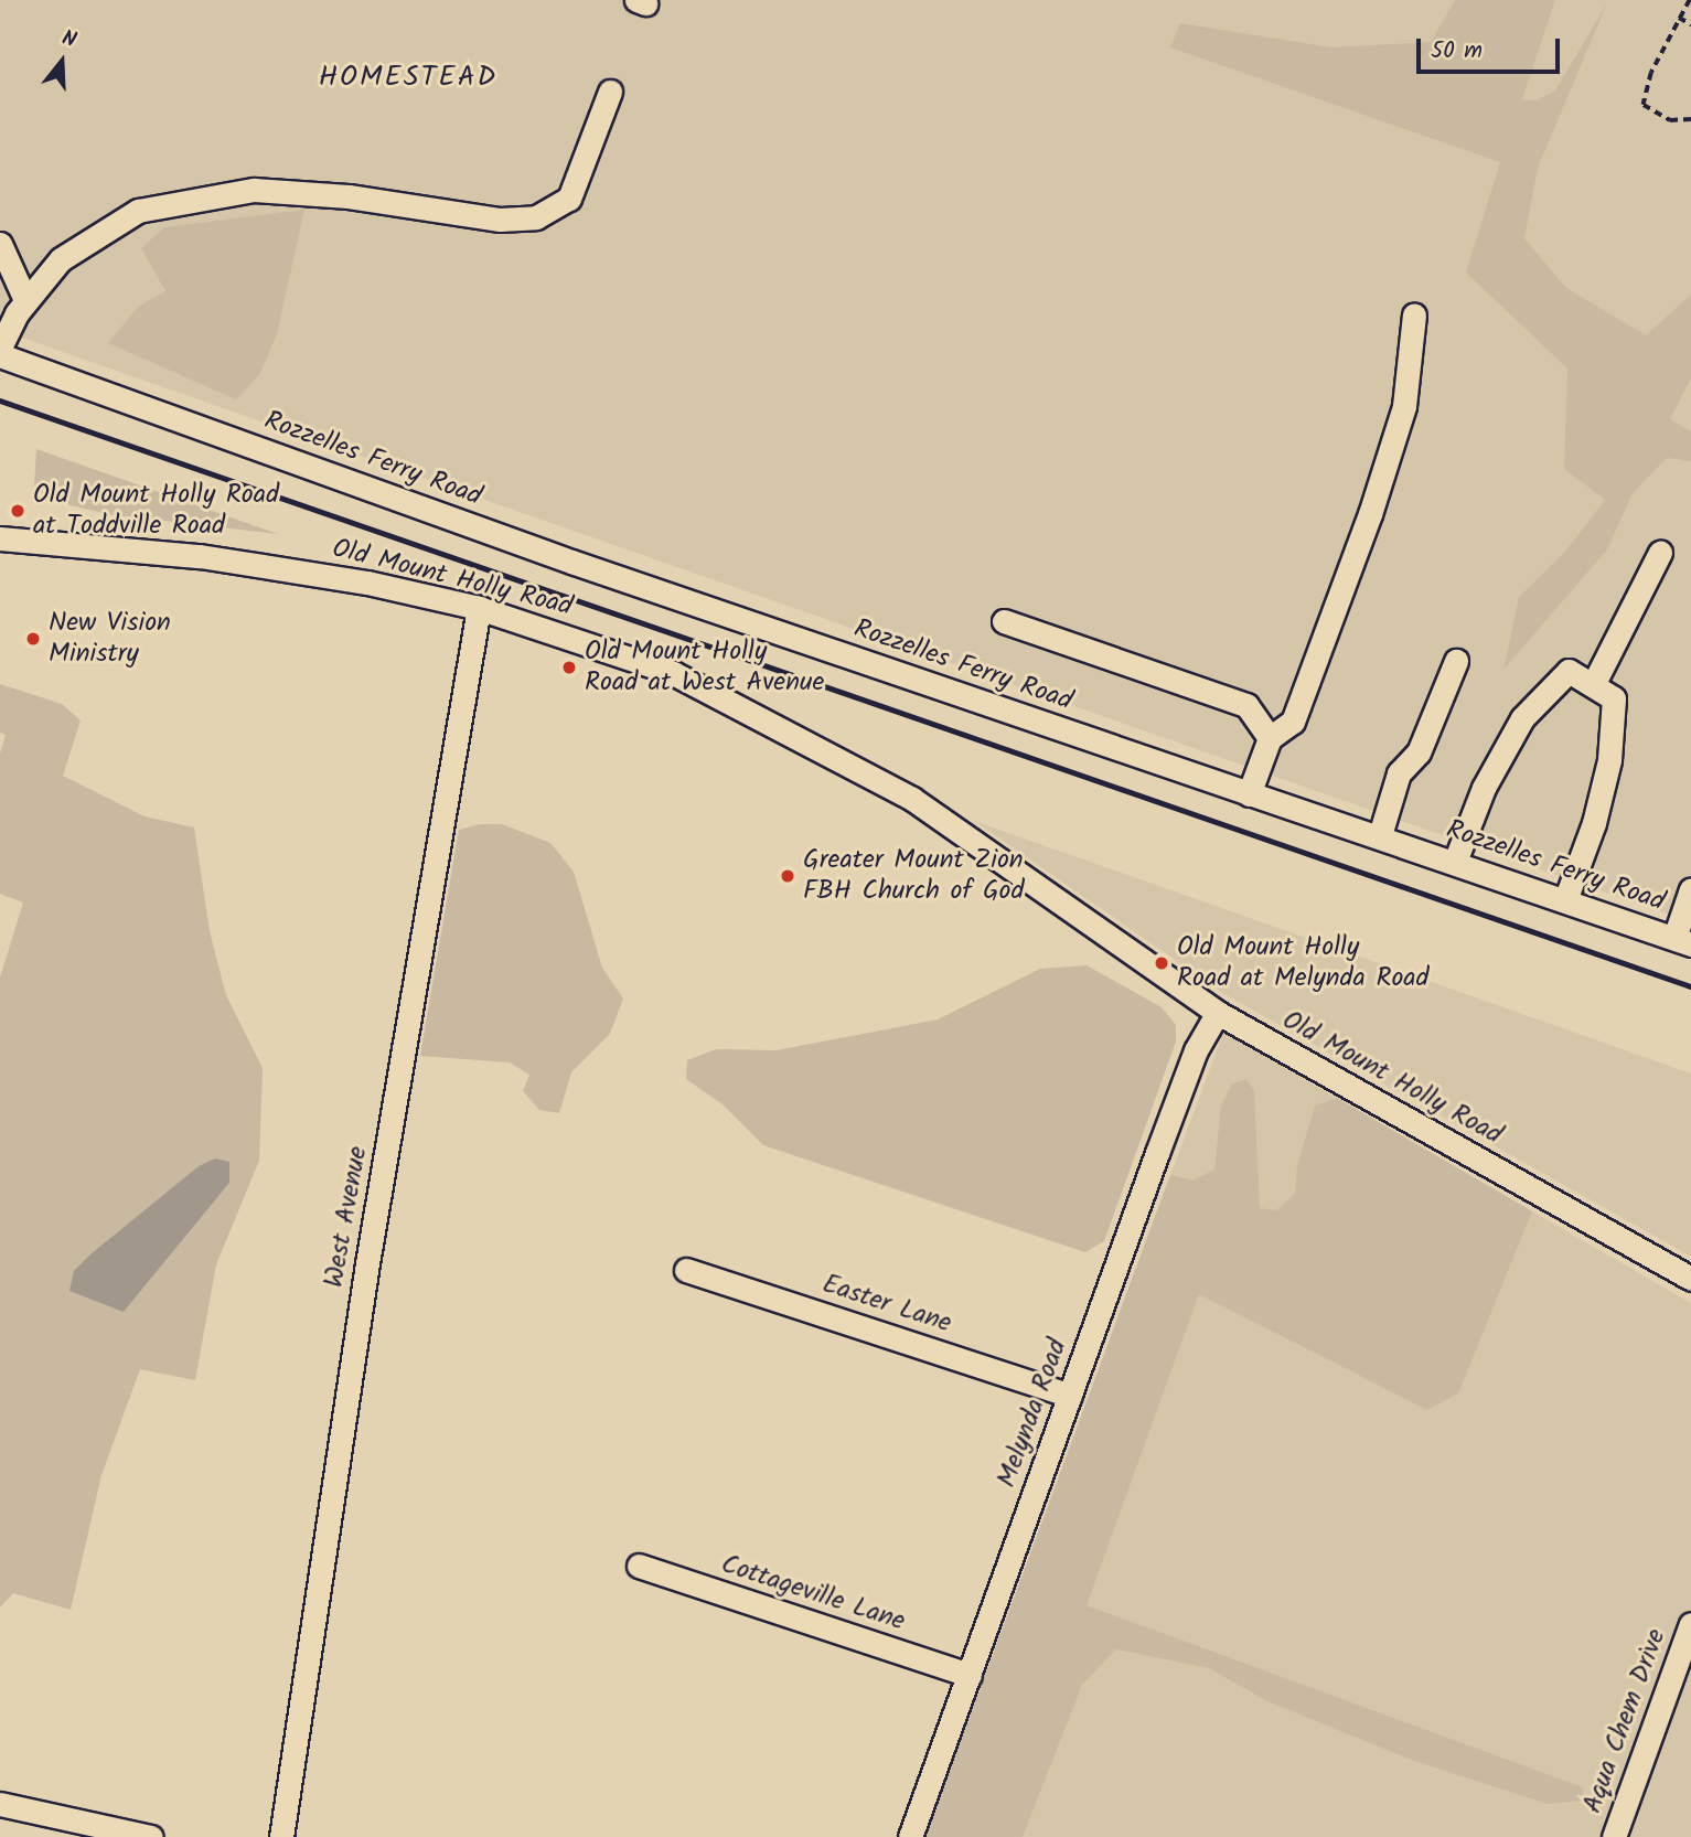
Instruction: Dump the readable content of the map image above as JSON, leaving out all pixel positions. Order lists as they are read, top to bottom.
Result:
{
  "streets": {
    "street": [
      "Rozzelles Ferry Road",
      "Old Mount Holly Road",
      "West Avenue",
      "Easter Lane",
      "Melynda Road",
      "Cottageville Lane",
      "Aqua Chem Drive"
    ]
  },
  "crossings": [
    ["Old Mount Holly Road", "West Avenue"],
    ["Old Mount Holly Road", "Melynda Road"],
    ["Easter Lane", "Melynda Road"],
    ["Melynda Road", "Cottageville Lane"]
  ],
  "districts": ["HOMESTEAD"],
  "places": [
    "Old Mount Holly Road at Toddville Road",
    "New Vision Ministry",
    "Old Mount Holly Road at West Avenue",
    "Greater Mount Zion FBH Church of God",
    "Old Mount Holly Road at Melynda Road"
  ],
  "scale_bar": "50 m",
  "north": "top"
}
